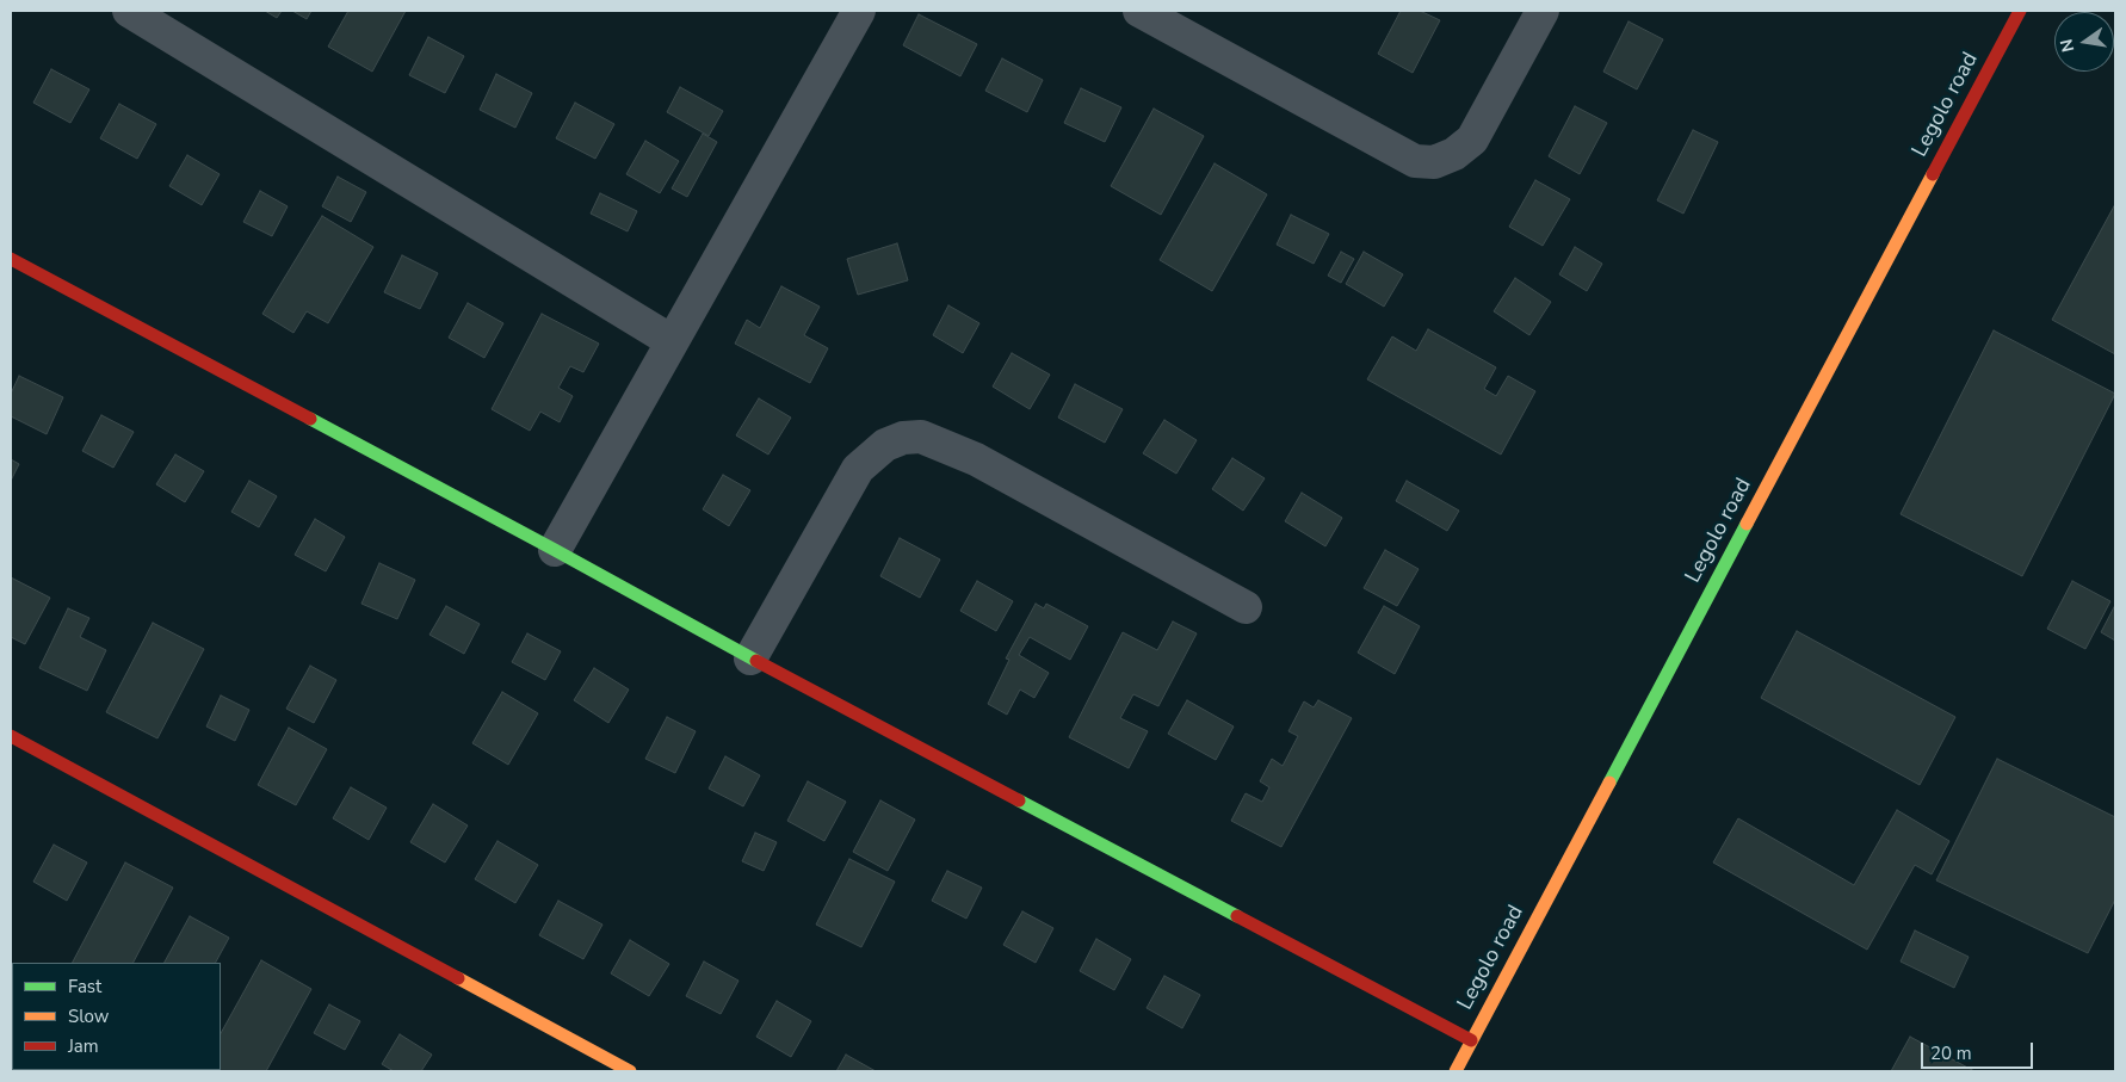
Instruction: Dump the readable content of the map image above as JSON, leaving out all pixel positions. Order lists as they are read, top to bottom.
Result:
{
  "streets": {
    "street": ["Legolo road"]
  },
  "legend": ["Fast", "Slow", "Jam"],
  "scale_bar": "20 m",
  "north": "left"
}
